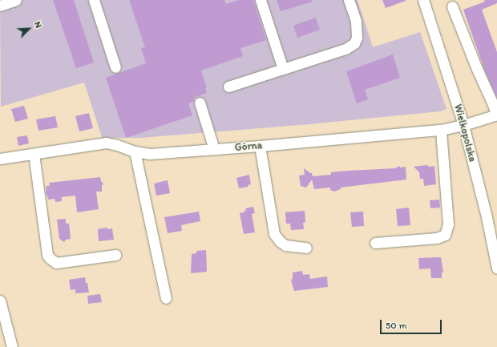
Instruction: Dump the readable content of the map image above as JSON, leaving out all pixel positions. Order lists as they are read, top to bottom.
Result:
{
  "streets": {
    "street": ["Wielkopolska", "Górna"]
  },
  "crossings": [
    ["Wielkopolska", "Górna"]
  ],
  "scale_bar": "50 m",
  "north": "top right"
}
